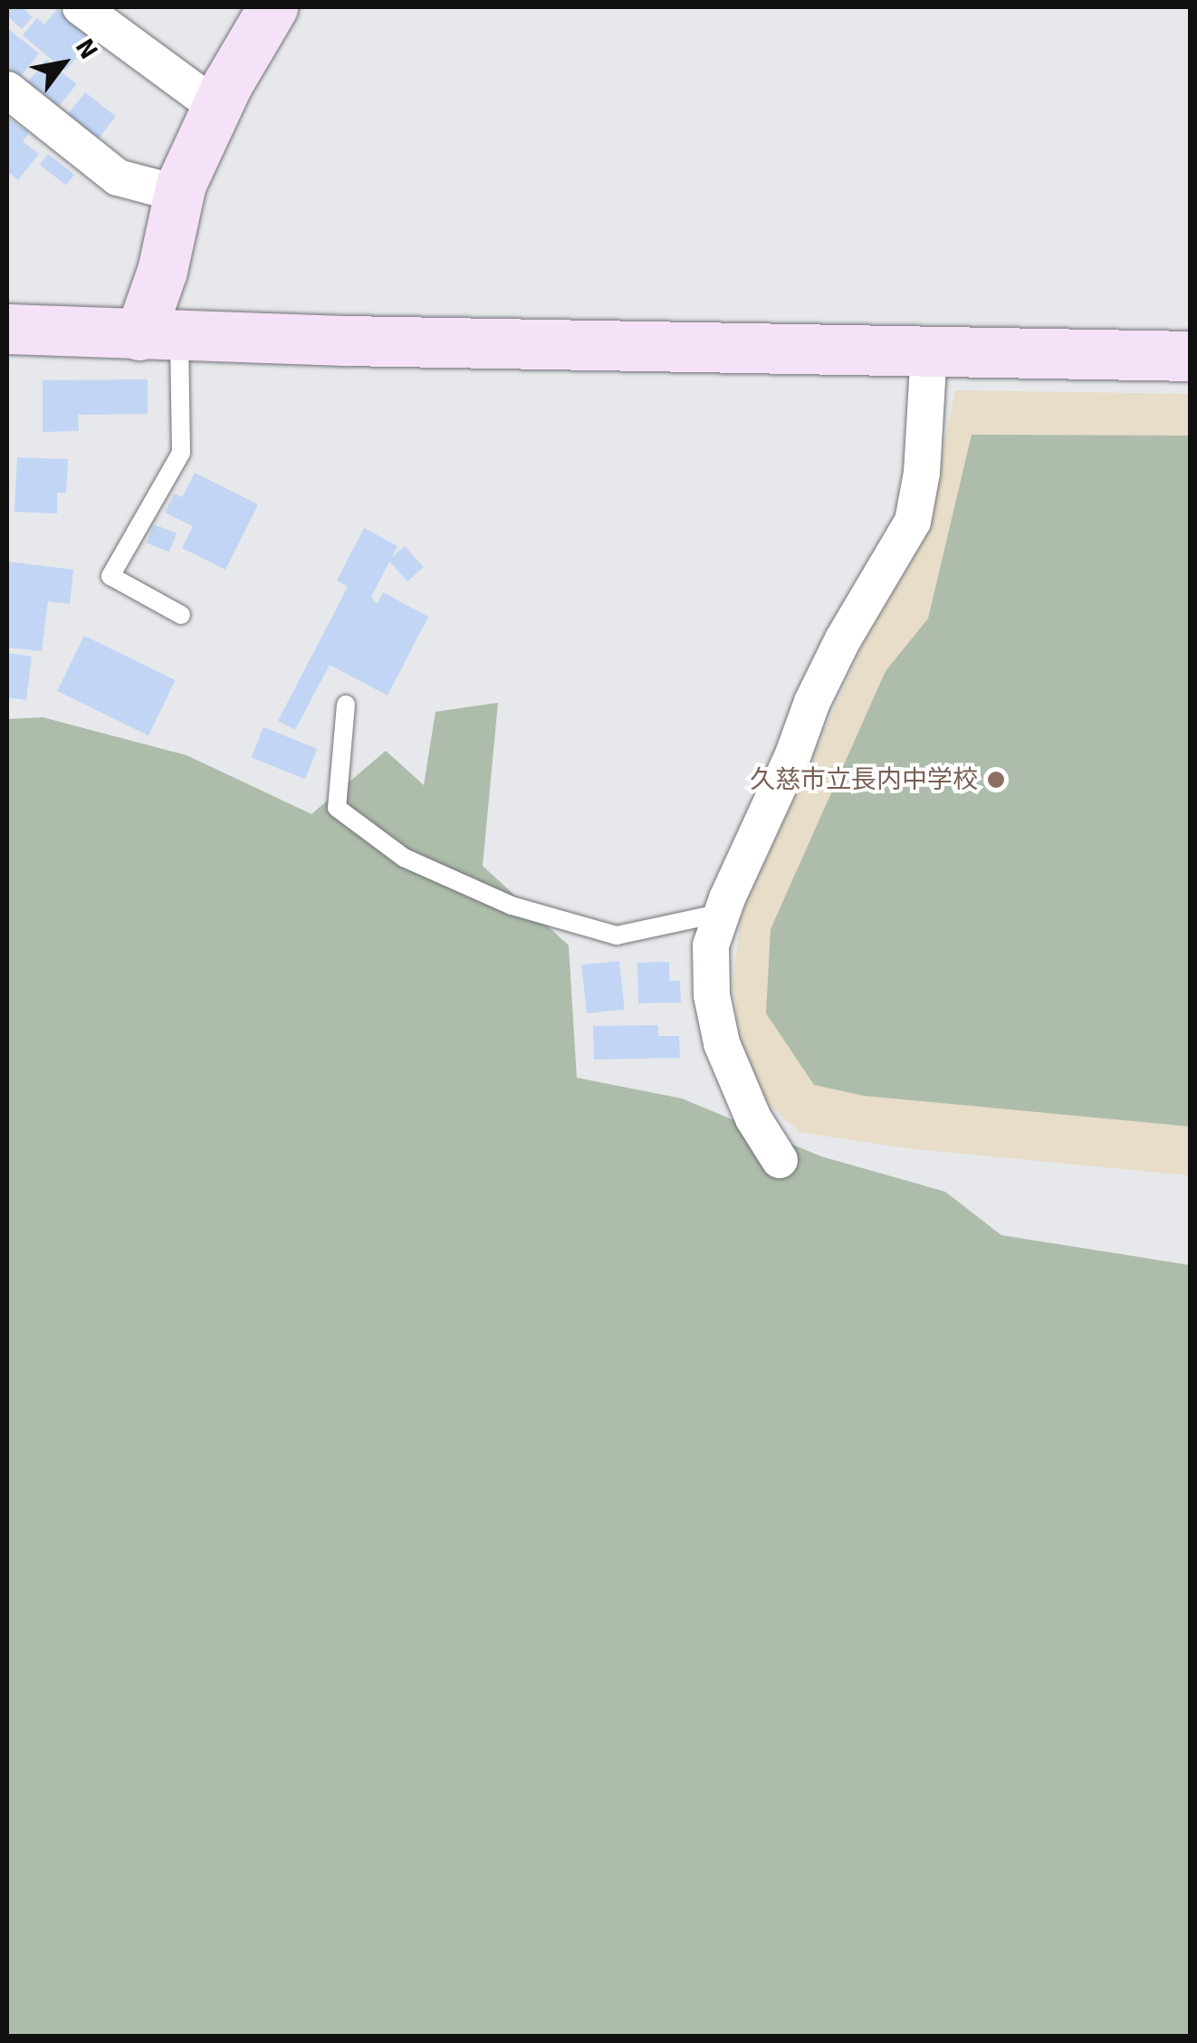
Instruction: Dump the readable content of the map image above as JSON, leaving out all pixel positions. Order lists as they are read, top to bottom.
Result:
{
  "places": ["久慈市立長内中学校"],
  "north": "top right"
}
